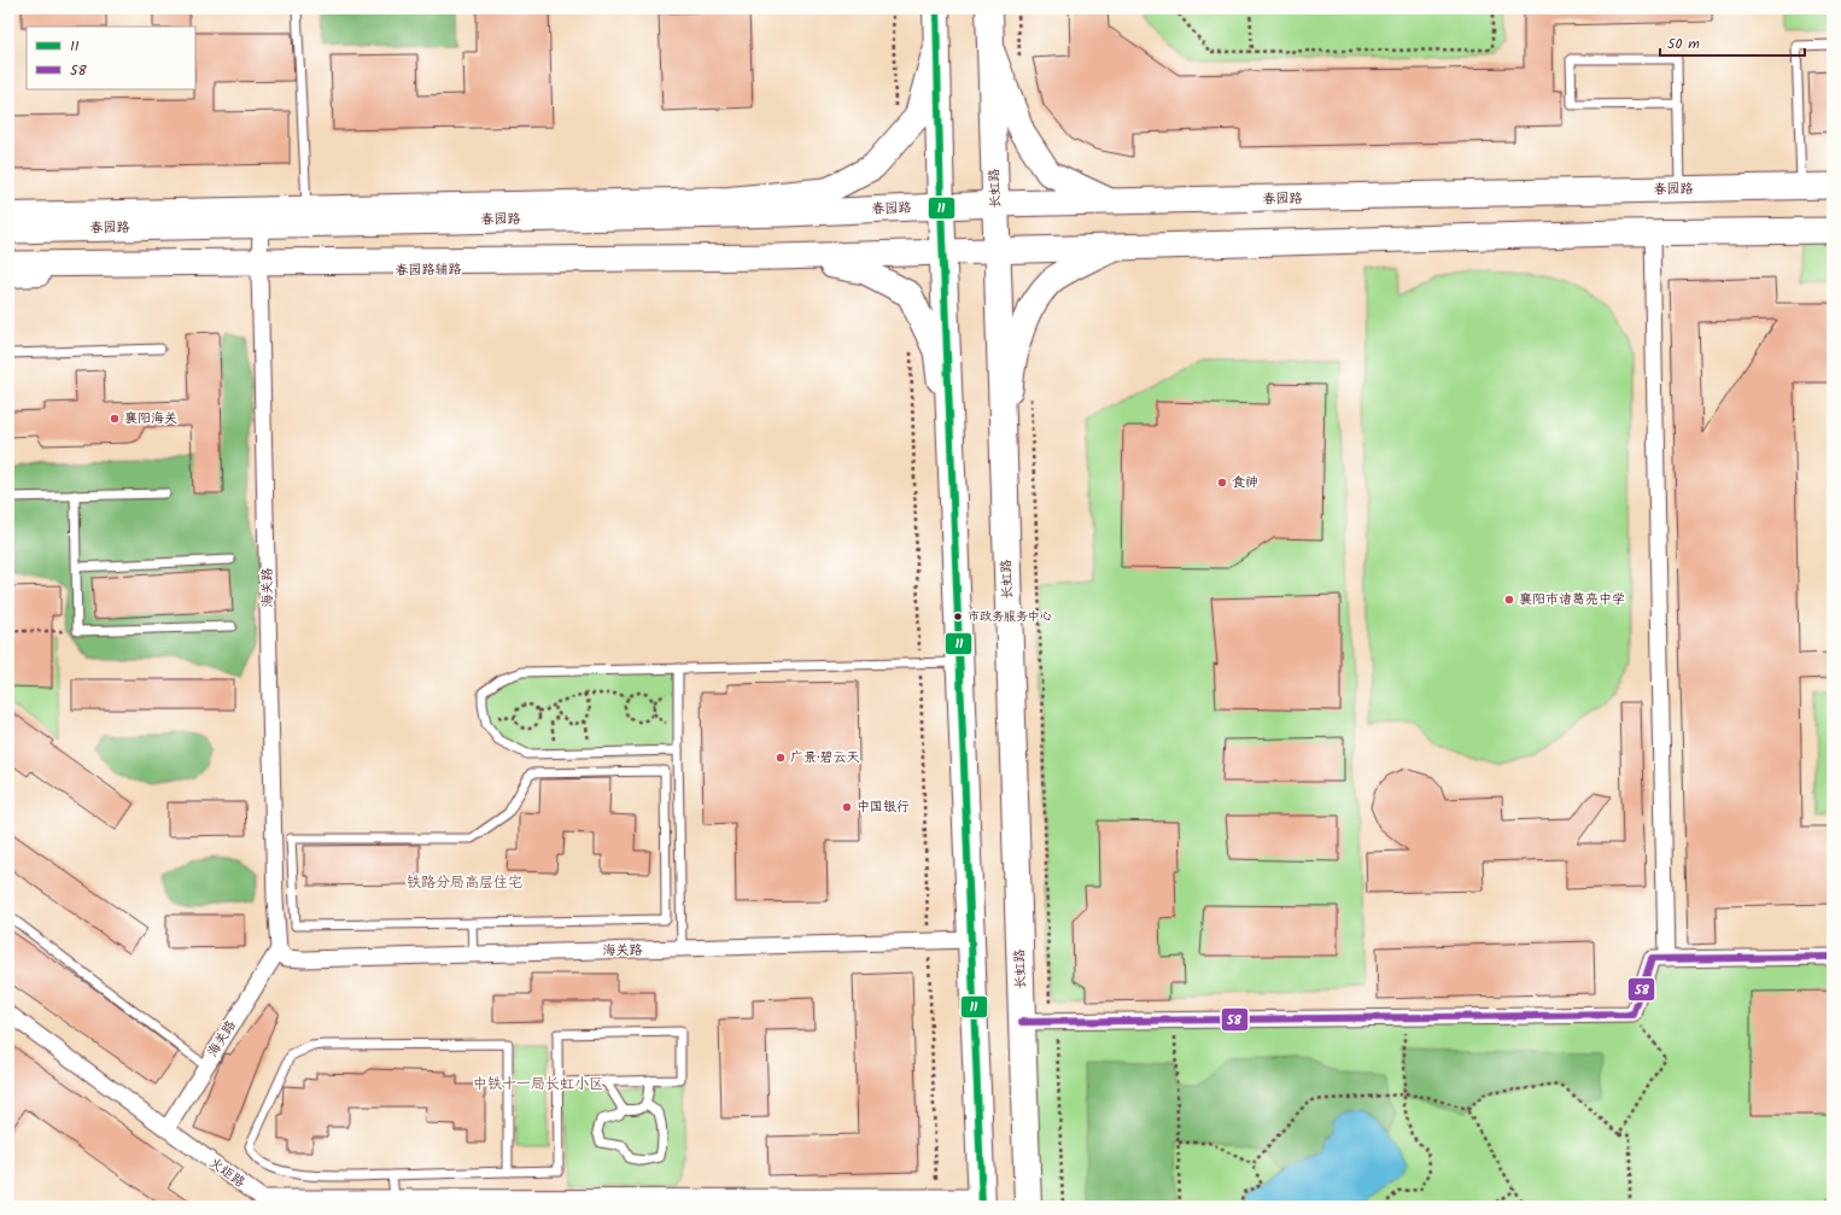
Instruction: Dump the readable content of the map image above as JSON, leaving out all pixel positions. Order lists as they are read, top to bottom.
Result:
{
  "streets": {
    "highway": ["长虹路"],
    "main road": ["春园路"],
    "street": ["春园路辅路", "海关路", "火炬路"]
  },
  "crossings": [
    ["长虹路", "春园路"],
    ["春园路", "海关路"],
    ["春园路辅路", "海关路"],
    ["海关路", "火炬路"]
  ],
  "districts": ["铁路分局高层住宅", "中铁十一局长虹小区"],
  "places": [
    "襄阳海关",
    "食神",
    "襄阳市诸葛亮中学",
    "市政务服务中心",
    "广景·碧云天",
    "中国银行"
  ],
  "lines": ["transit line 11", "transit line 58"],
  "legend": ["11", "58"],
  "scale_bar": "50 m"
}
